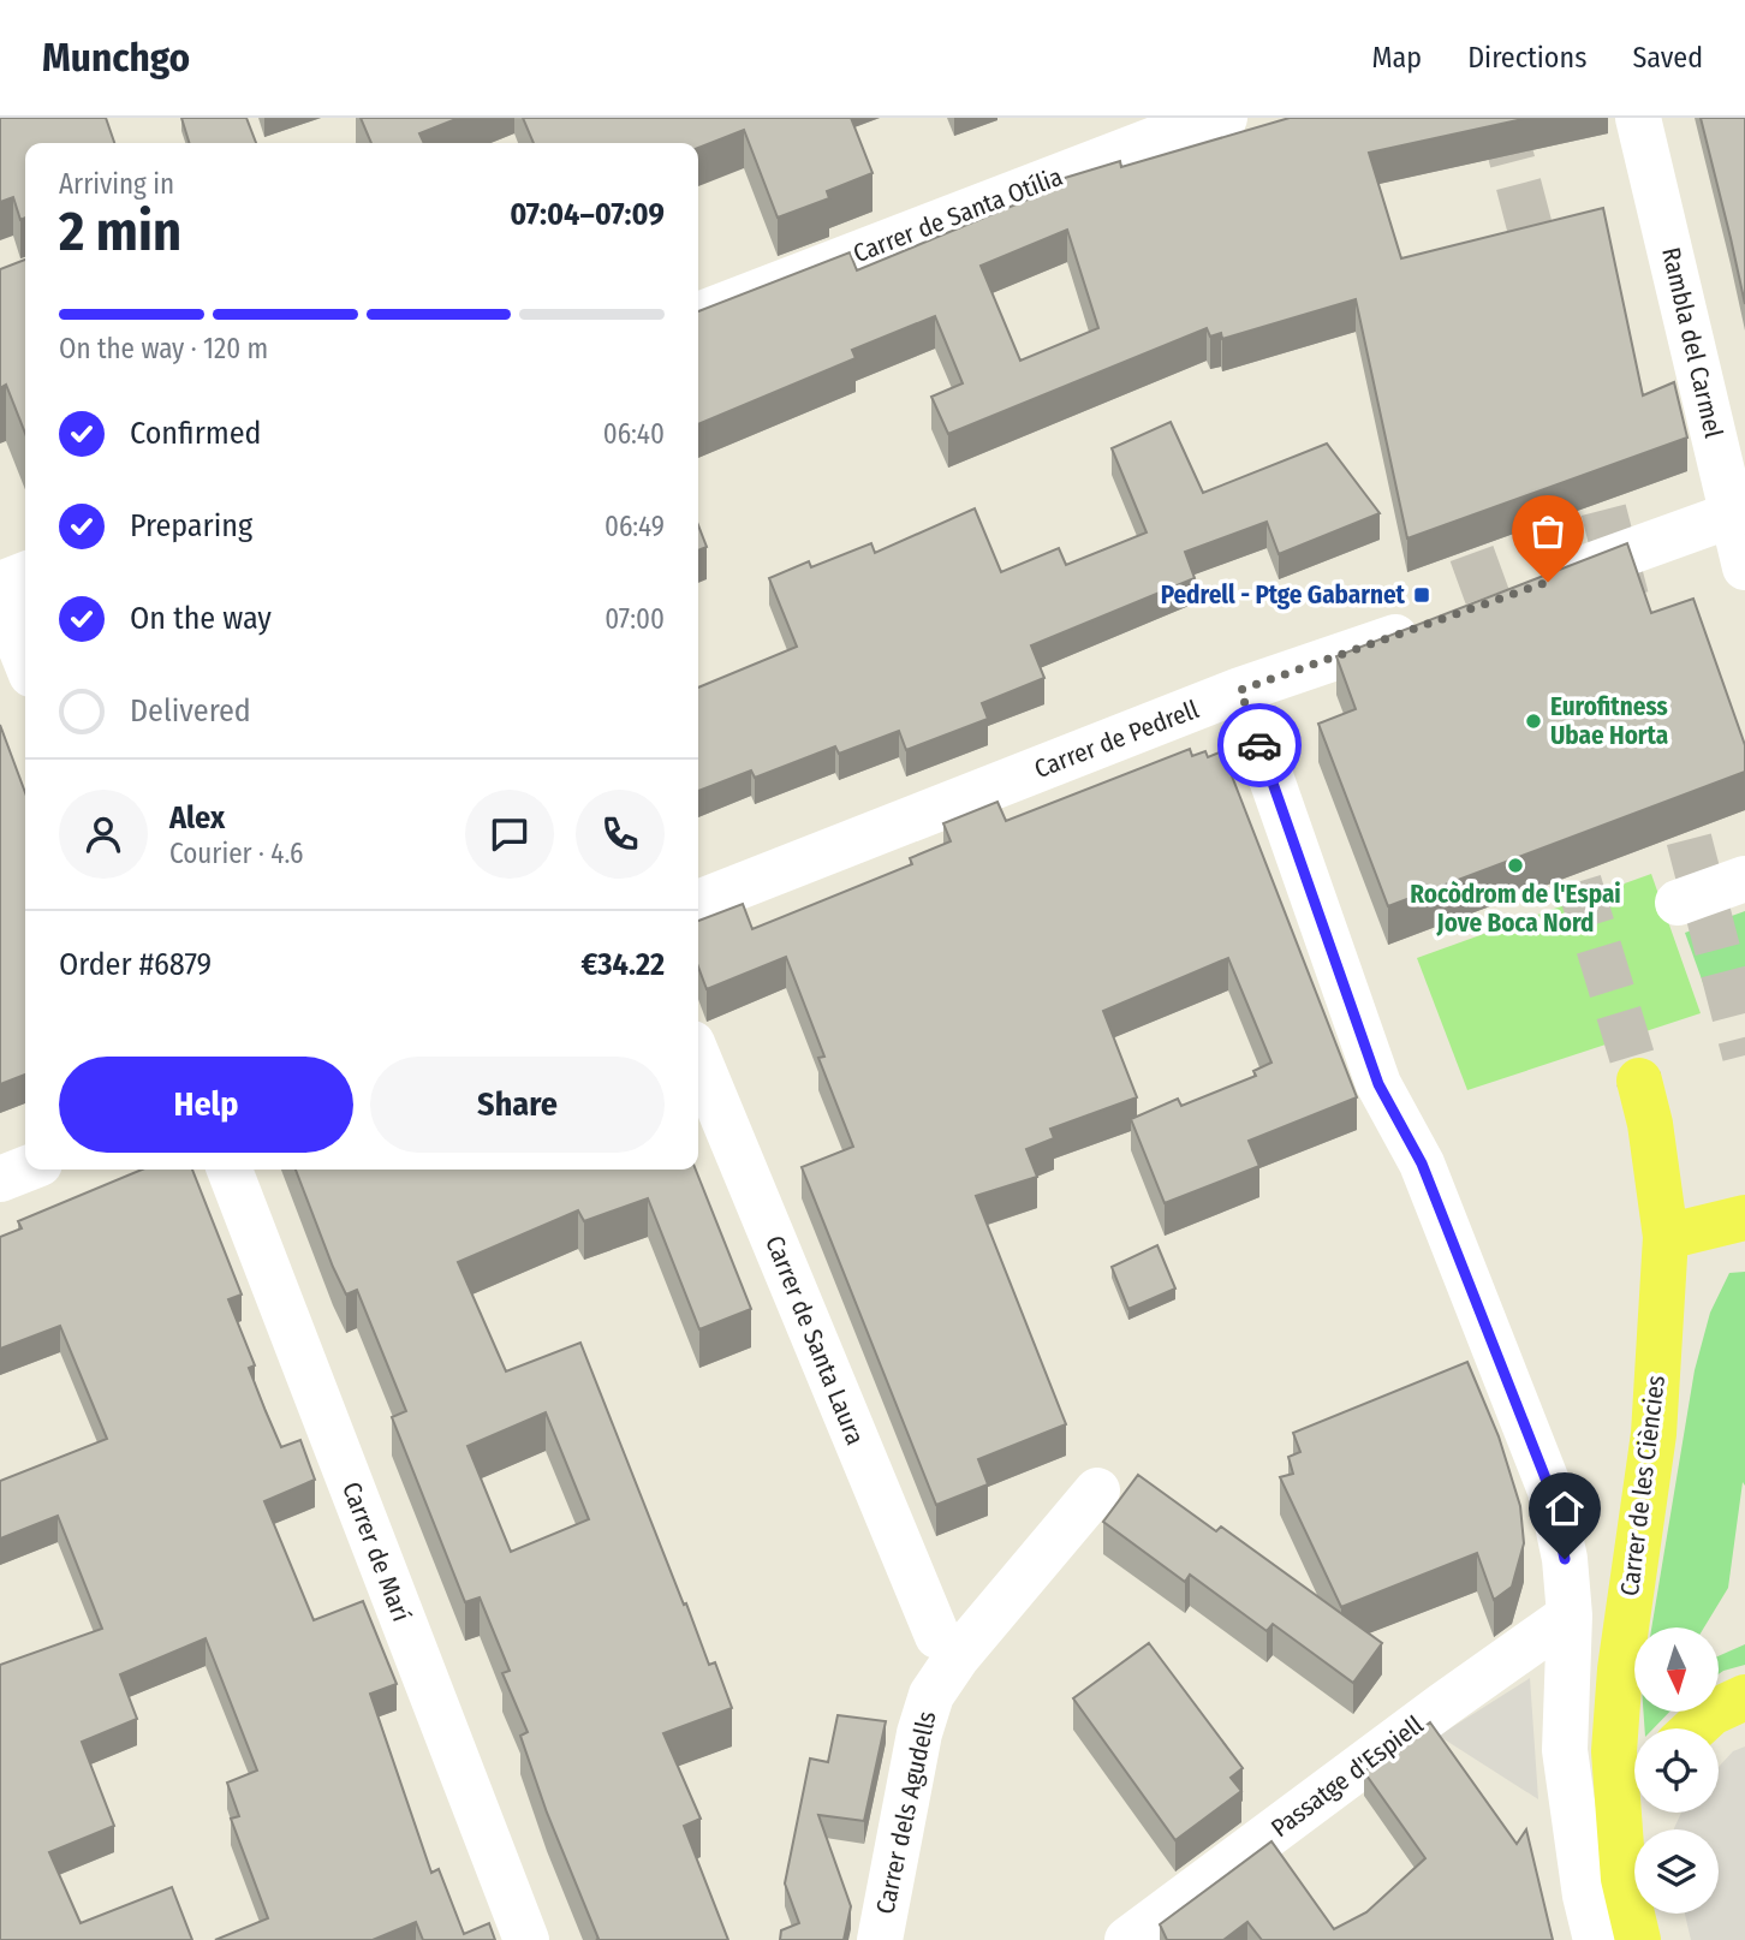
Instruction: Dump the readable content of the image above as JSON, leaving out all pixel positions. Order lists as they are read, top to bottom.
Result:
{
  "streets": {
    "main road": ["Carrer de les Ciències"],
    "street": [
      "Carrer de Santa Otília",
      "Rambla del Carmel",
      "Carrer de Pedrell",
      "Carrer de Santa Laura",
      "Carrer de Marí",
      "Passatge d'Espiell",
      "Carrer dels Agudells"
    ]
  },
  "places": {
    "transit": ["Pedrell - Ptge Gabarnet"],
    "other": ["Eurofitness Ubae Horta", "Rocòdrom de l'Espai Jove Boca Nord"]
  },
  "north": "bottom",
  "page": {
    "header": "Munchgo",
    "nav": ["Map", "Directions", "Saved"],
    "heading": ["2 min", "Arriving in", "07:04–07:09"],
    "panel": [
      "Alex",
      "Courier · 4.6",
      "Order #6879",
      "€34.22"
    ],
    "bar": "On the way · 120 m",
    "list": [
      ["Confirmed", "06:40"],
      ["Preparing", "06:49"],
      ["On the way", "07:00"],
      "Delivered"
    ],
    "buttons": ["Help", "Share"]
  }
}
